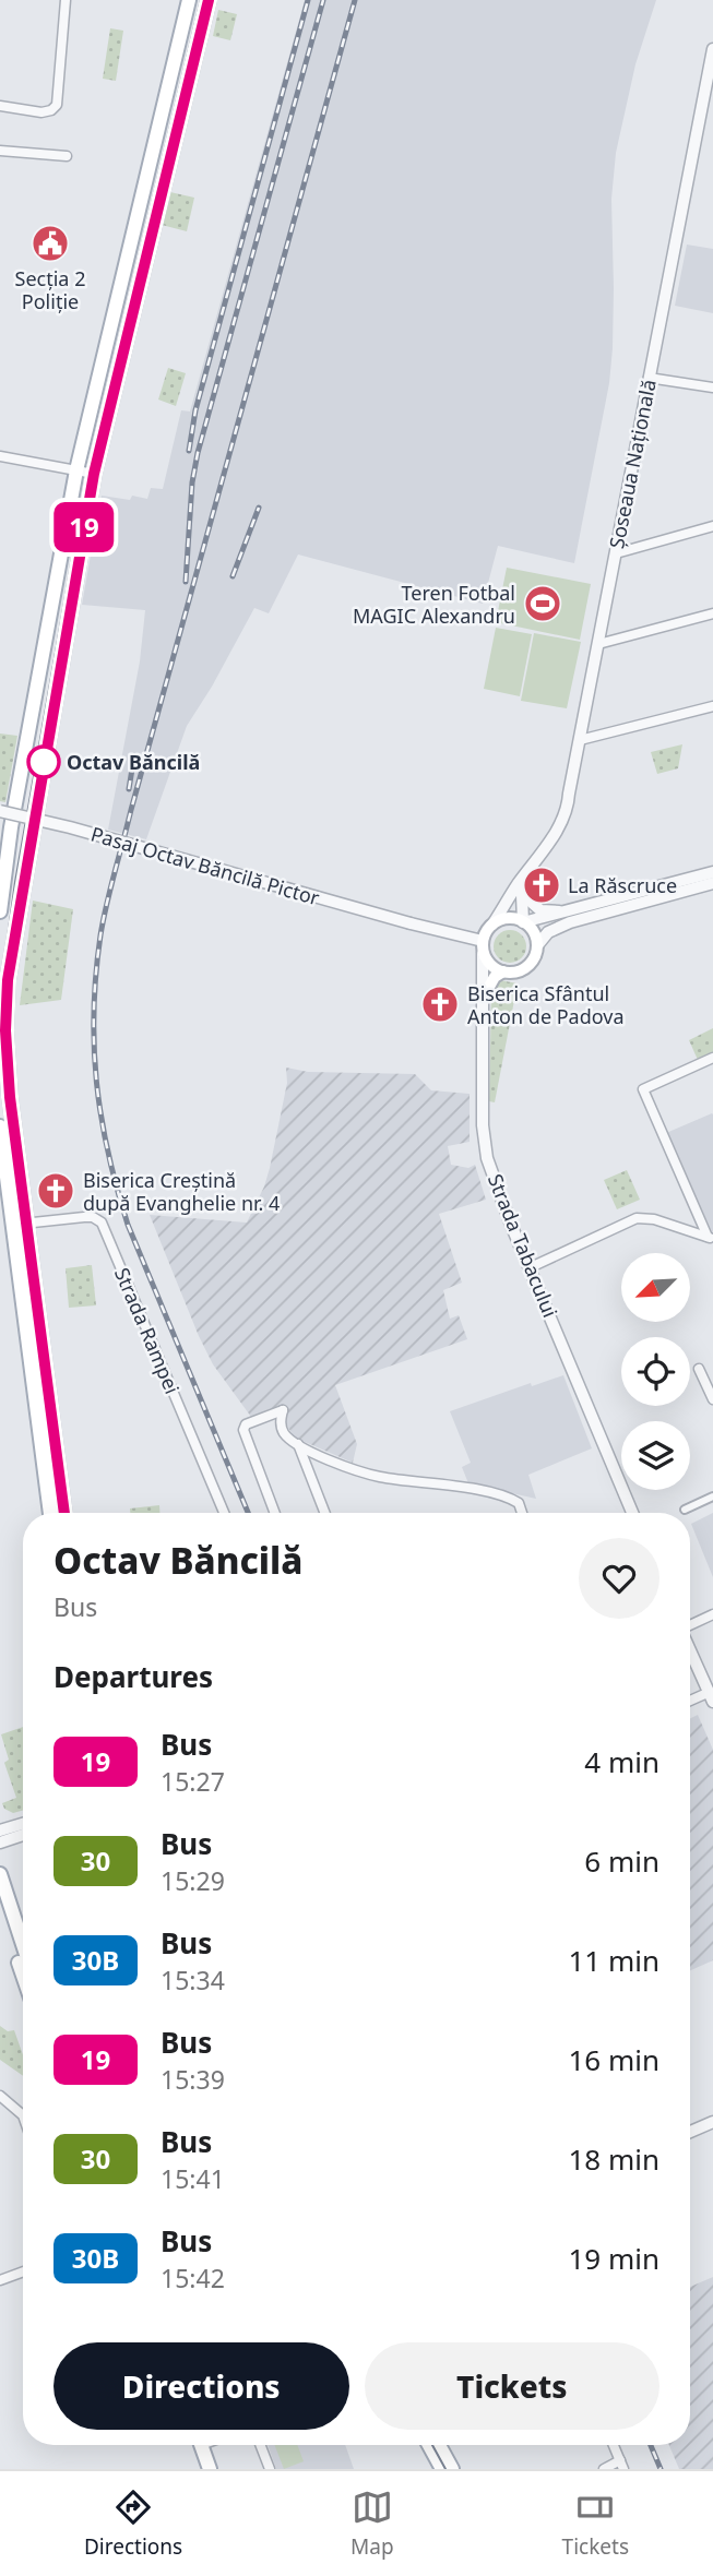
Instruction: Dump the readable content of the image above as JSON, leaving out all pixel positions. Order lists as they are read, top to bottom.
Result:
{
  "streets": {
    "street": [
      "Șoseaua Națională",
      "Pasaj Octav Băncilă Pictor",
      "Strada Tabacului",
      "Strada Rampei"
    ]
  },
  "crossings": [
    ["Șoseaua Națională", "Pasaj Octav Băncilă Pictor"],
    ["Șoseaua Națională", "Strada Tabacului"],
    ["Pasaj Octav Băncilă Pictor", "Strada Tabacului"]
  ],
  "places": {
    "public building": ["Secția 2 Poliție"],
    "sports": ["Teren Fotbal MAGIC Alexandru"],
    "other": ["Octav Băncilă"],
    "church": ["La Răscruce", "Biserica Sfântul Anton de Padova", "Biserica Creștină după Evanghelie nr. 4"]
  },
  "lines": ["bus line 19"],
  "north": "bottom left",
  "page": {
    "on_map": "19",
    "heading": [
      ["Octav Băncilă", "Bus"],
      "Departures"
    ],
    "list": [
      {
        "mark": "19",
        "name": "Bus",
        "note": "15:27",
        "value": "4 min"
      },
      {
        "mark": "30",
        "name": "Bus",
        "note": "15:29",
        "value": "6 min"
      },
      {
        "mark": "30B",
        "name": "Bus",
        "note": "15:34",
        "value": "11 min"
      },
      {
        "mark": "19",
        "name": "Bus",
        "note": "15:39",
        "value": "16 min"
      },
      {
        "mark": "30",
        "name": "Bus",
        "note": "15:41",
        "value": "18 min"
      },
      {
        "mark": "30B",
        "name": "Bus",
        "note": "15:42",
        "value": "19 min"
      }
    ],
    "buttons": ["Directions", "Tickets"],
    "tabs": ["Directions", "Map", "Tickets"]
  }
}
